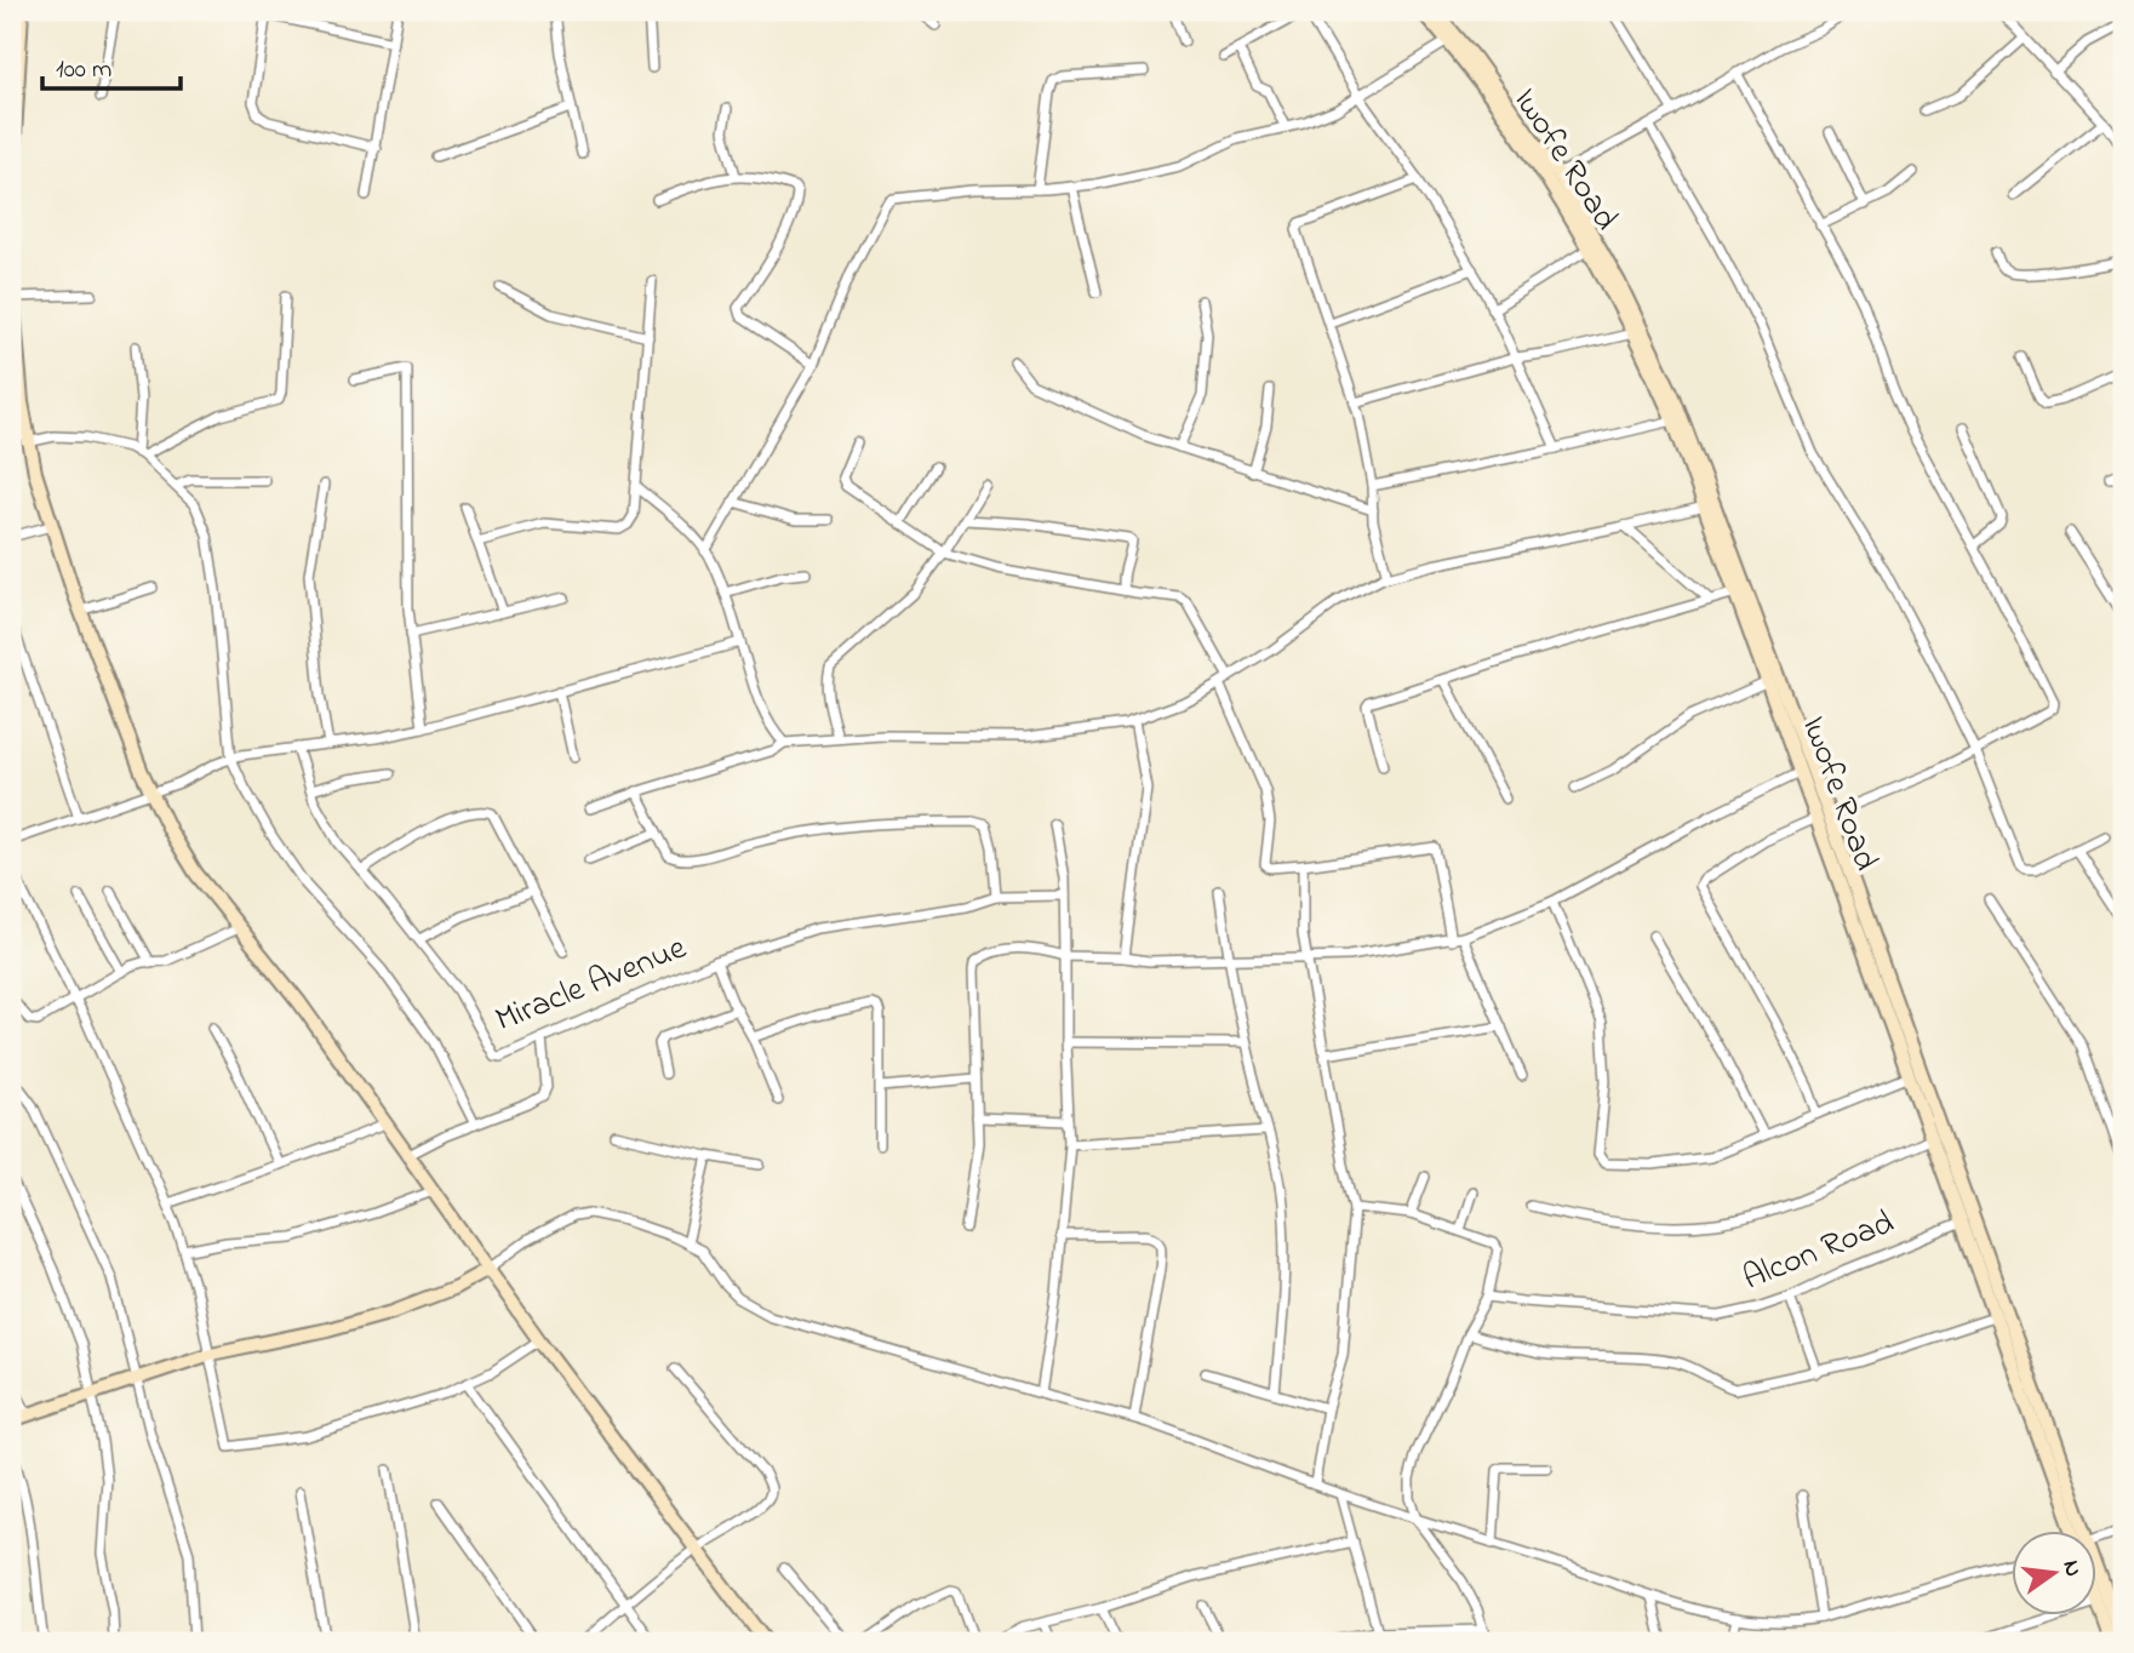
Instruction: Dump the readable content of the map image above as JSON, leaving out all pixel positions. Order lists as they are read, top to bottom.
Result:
{
  "streets": {
    "street": ["Iwofe Road", "Miracle Avenue", "Alcon Road"]
  },
  "crossings": [
    ["Iwofe Road", "Alcon Road"]
  ],
  "scale_bar": "100 m",
  "north": "right"
}
